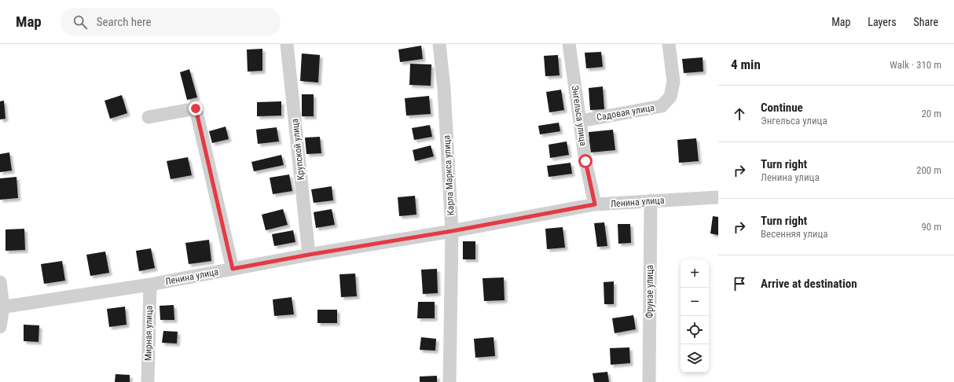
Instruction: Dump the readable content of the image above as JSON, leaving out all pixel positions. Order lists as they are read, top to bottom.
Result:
{
  "streets": {
    "street": [
      "Садовая улица",
      "Энгельса улица",
      "Крупской улица",
      "Карла Маркса улица",
      "Ленина улица",
      "Фрунзе улица",
      "Мирная улица"
    ]
  },
  "crossings": [
    ["Садовая улица", "Энгельса улица"],
    ["Энгельса улица", "Ленина улица"],
    ["Крупской улица", "Ленина улица"],
    ["Карла Маркса улица", "Ленина улица"],
    ["Ленина улица", "Фрунзе улица"],
    ["Ленина улица", "Мирная улица"]
  ],
  "page": {
    "header": "Map",
    "search": "Search here",
    "nav": ["Map", "Layers", "Share"],
    "heading": ["4 min", "Walk · 310 m"],
    "list": [
      ["Continue", "Энгельса улица", "20 m"],
      ["Turn right", "Ленина улица", "200 m"],
      ["Turn right", "Весенняя улица", "90 m"],
      "Arrive at destination"
    ],
    "map_buttons": ["+", "−"]
  }
}
